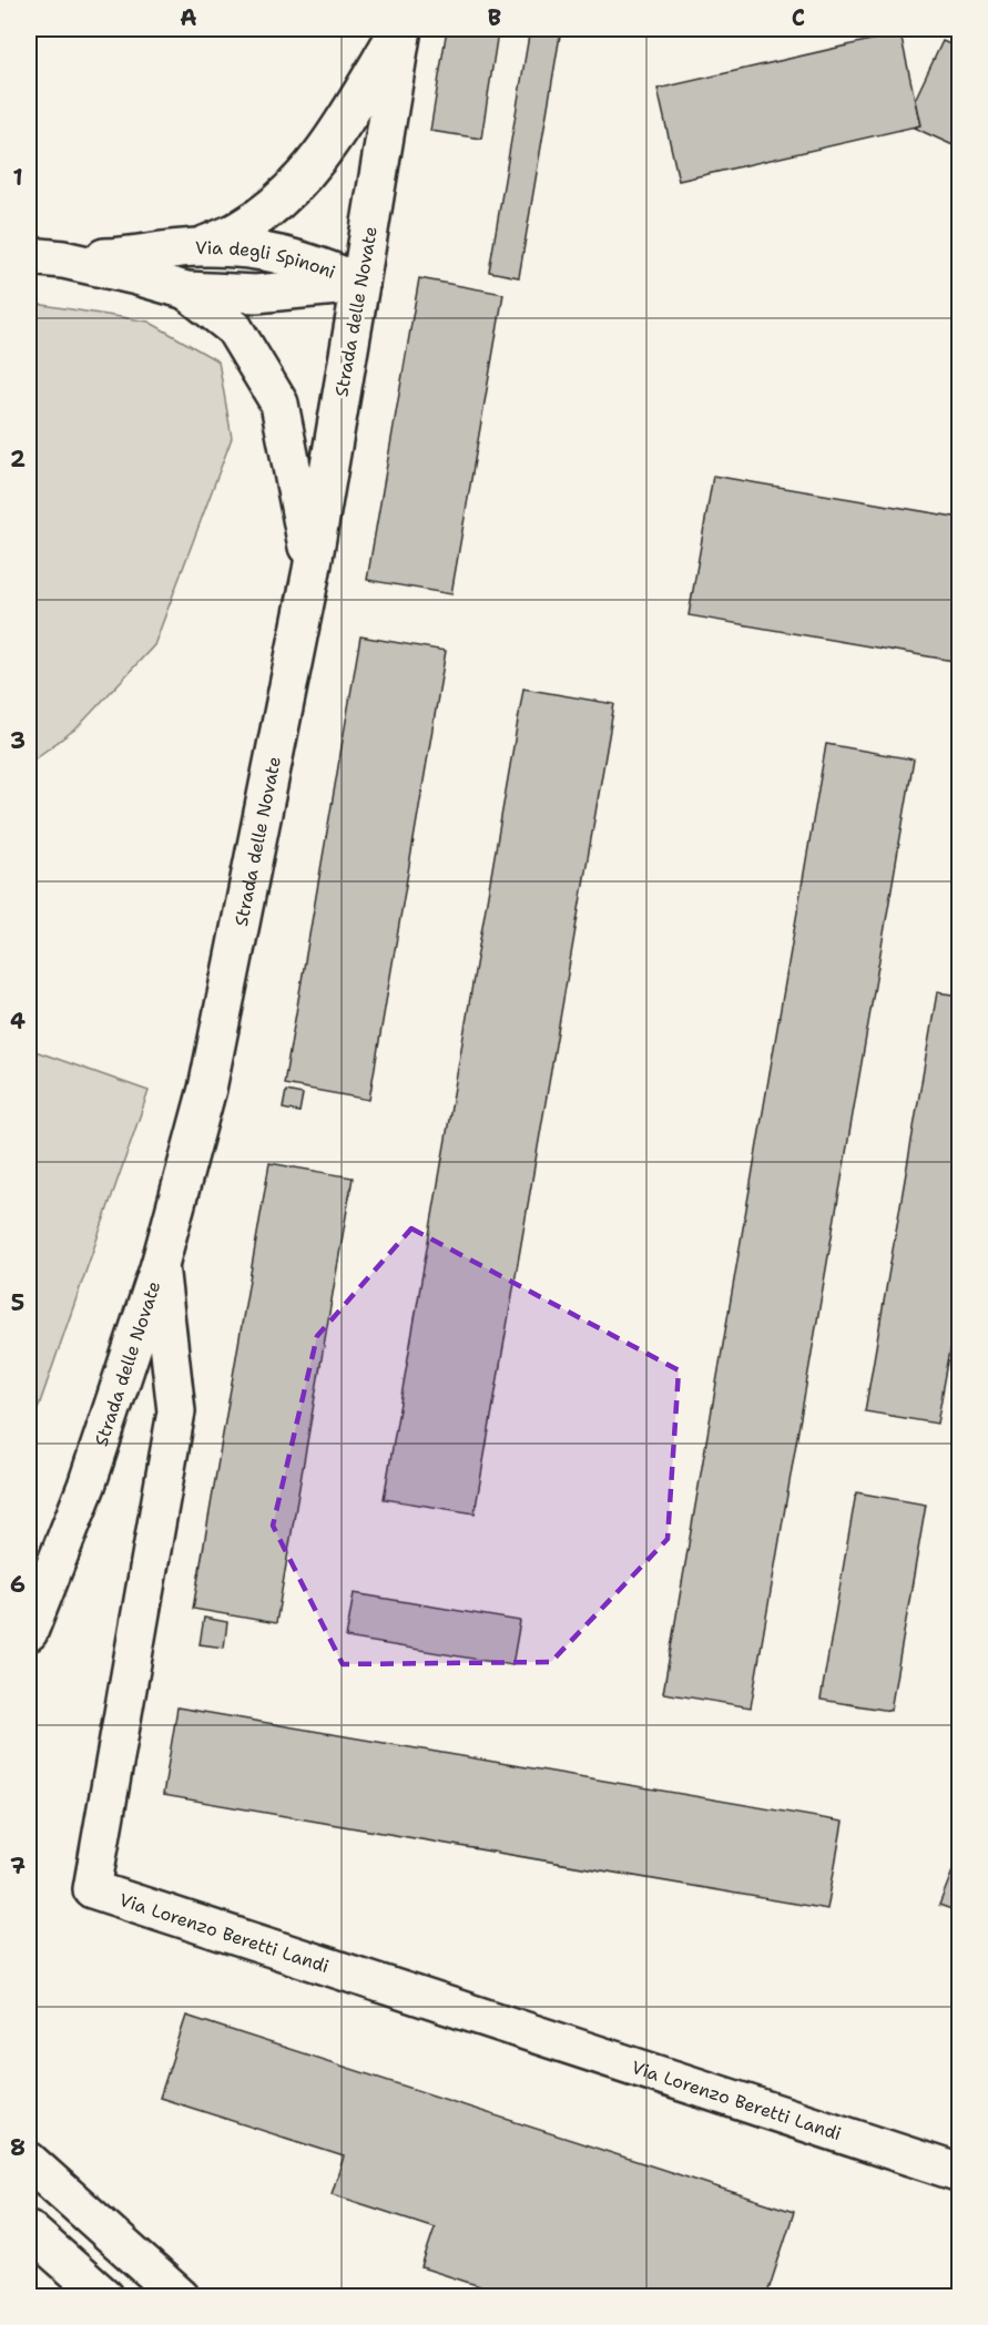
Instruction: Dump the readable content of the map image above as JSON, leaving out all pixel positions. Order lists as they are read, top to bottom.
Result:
{
  "streets": {
    "main road": ["Via degli Spinoni", "Strada delle Novate", "Via Lorenzo Beretti Landi"]
  },
  "crossings": [
    ["Via degli Spinoni", "Strada delle Novate"],
    ["Strada delle Novate", "Via Lorenzo Beretti Landi"]
  ],
  "grid": {
    "columns": ["A", "B", "C"],
    "rows": [
      "1",
      "2",
      "3",
      "4",
      "5",
      "6",
      "7",
      "8"
    ]
  }
}
